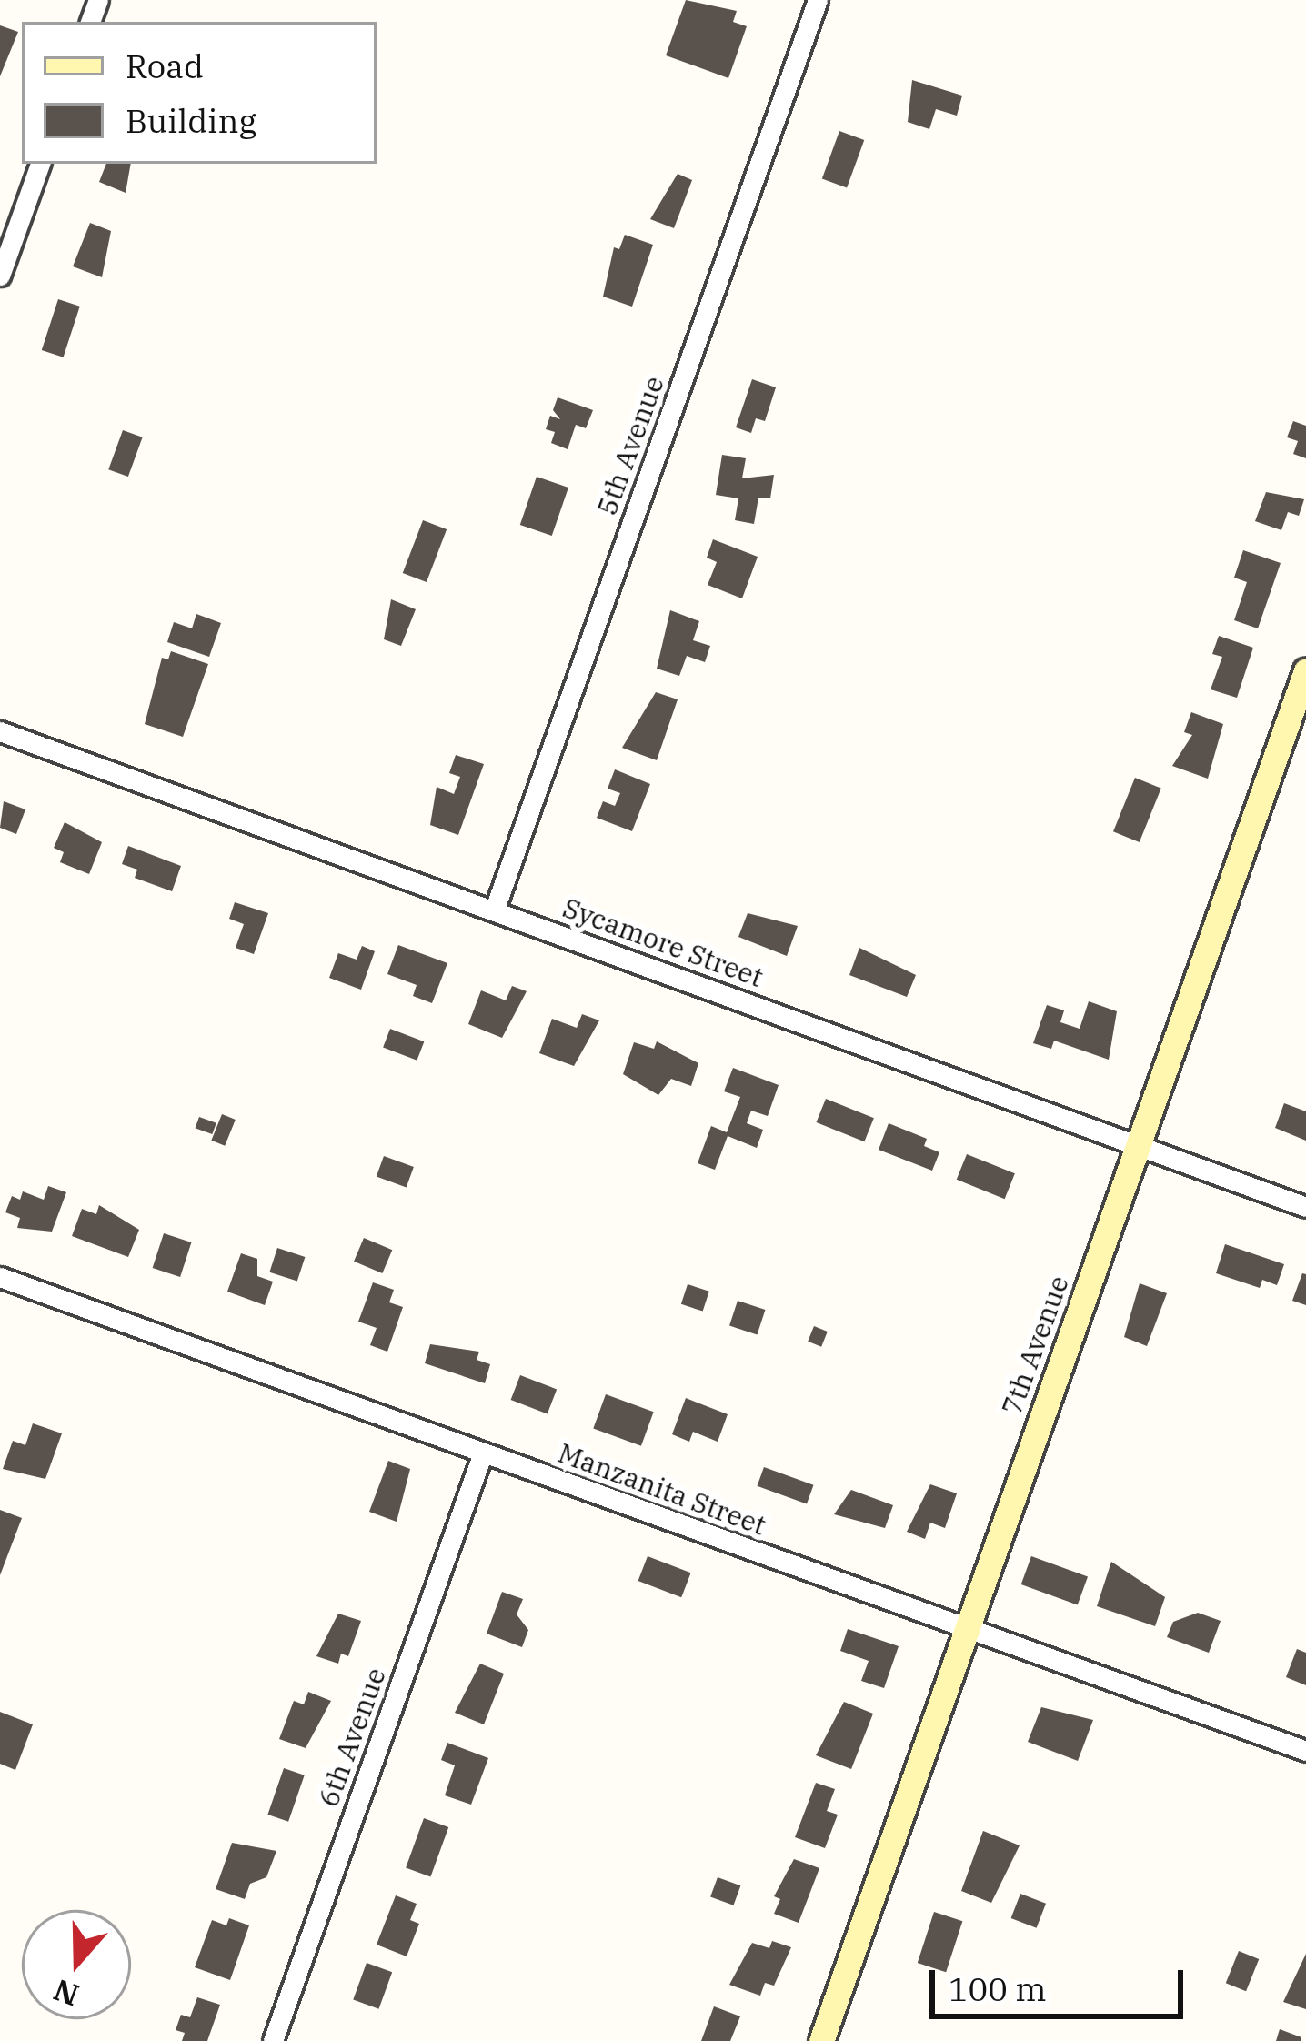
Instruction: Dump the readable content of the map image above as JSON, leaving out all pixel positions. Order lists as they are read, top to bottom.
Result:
{
  "streets": {
    "street": [
      "5th Avenue",
      "Sycamore Street",
      "7th Avenue",
      "Manzanita Street",
      "6th Avenue"
    ]
  },
  "crossings": [
    ["5th Avenue", "Sycamore Street"],
    ["Sycamore Street", "7th Avenue"],
    ["7th Avenue", "Manzanita Street"],
    ["Manzanita Street", "6th Avenue"]
  ],
  "legend": ["Road", "Building"],
  "scale_bar": "100 m",
  "north": "bottom"
}
